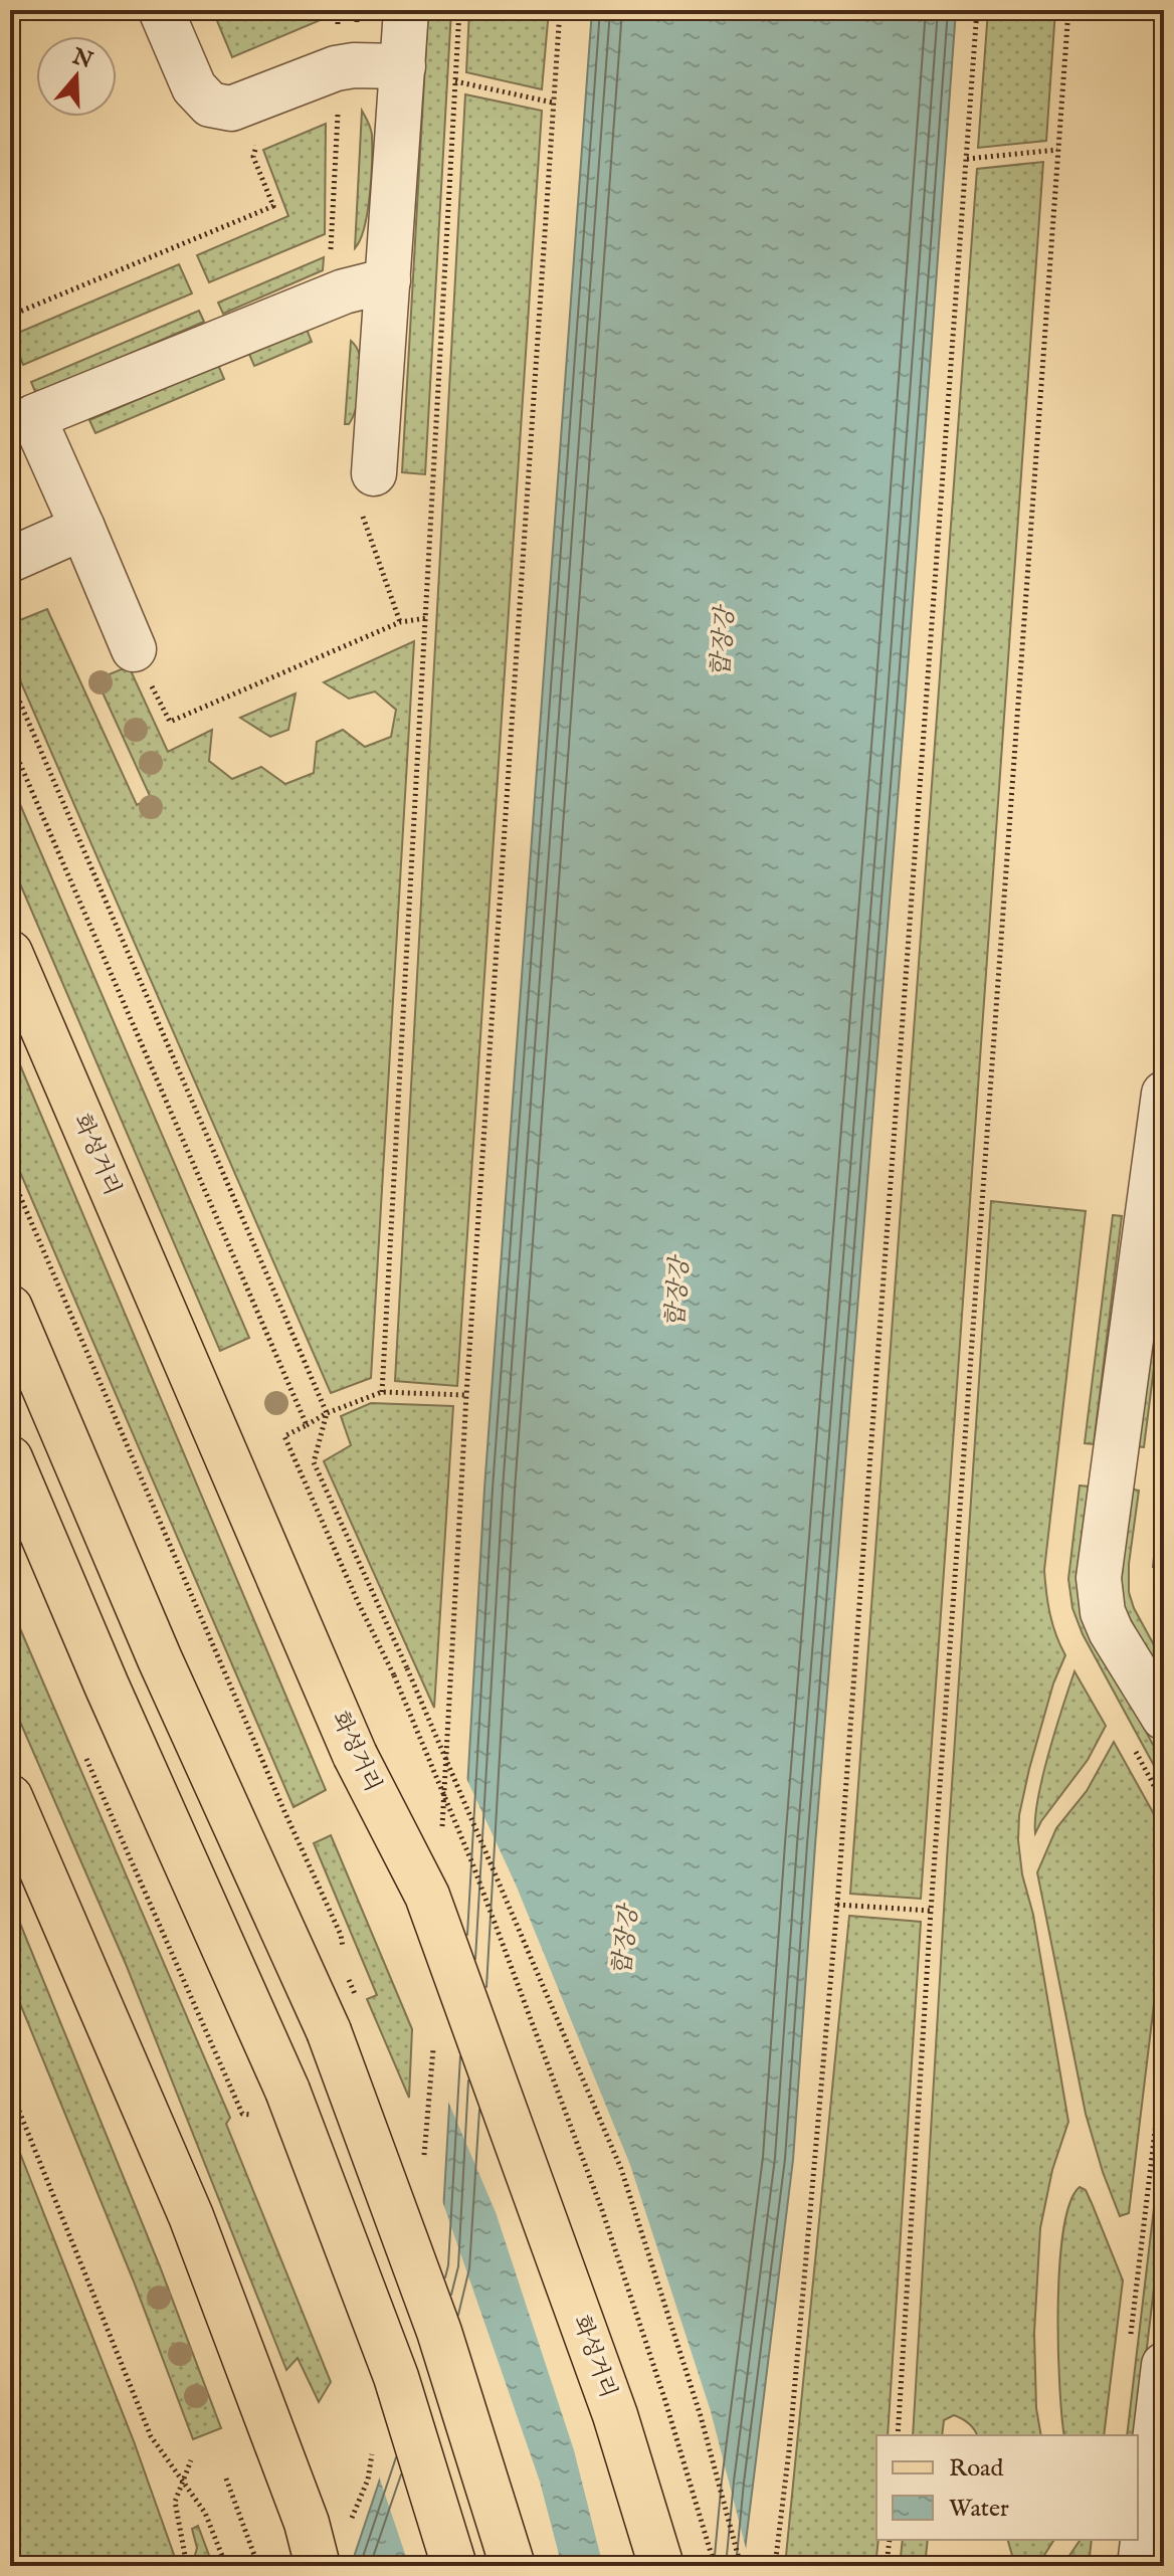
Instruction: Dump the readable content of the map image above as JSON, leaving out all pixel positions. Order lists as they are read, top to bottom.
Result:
{
  "streets": {
    "main road": ["화성거리"]
  },
  "water": ["합장강"],
  "legend": ["Road", "Water"],
  "north": "top"
}
